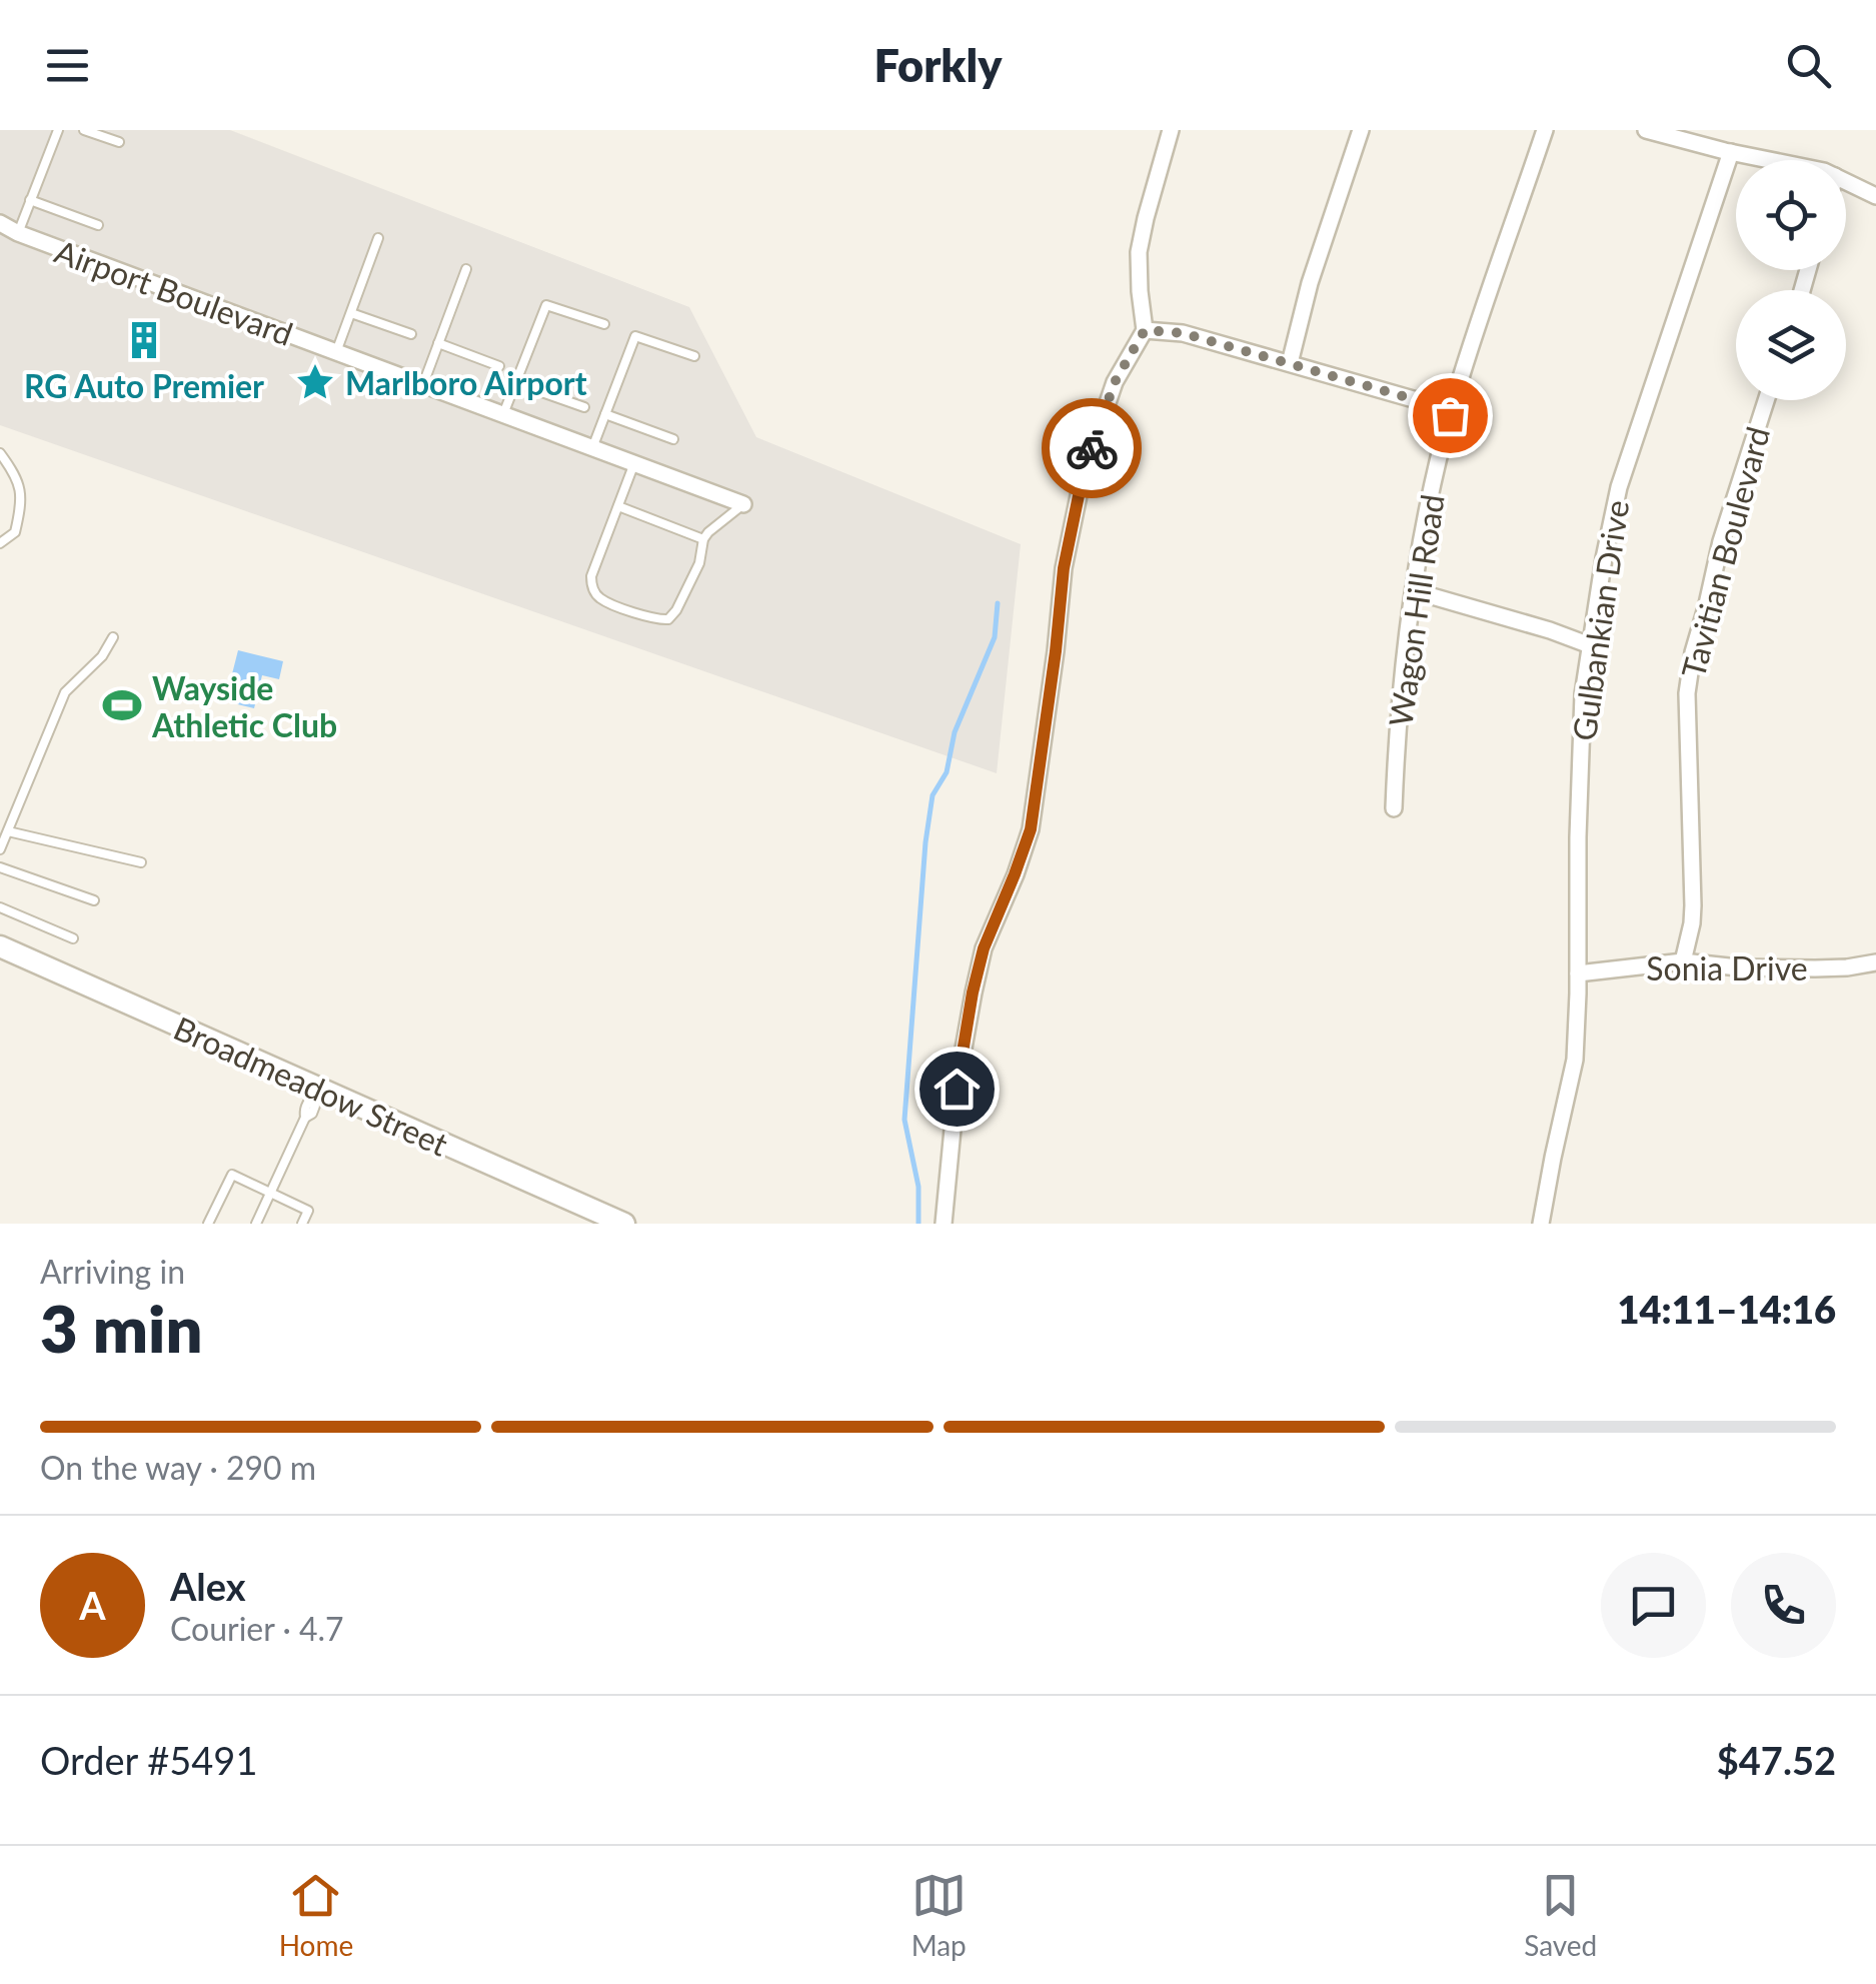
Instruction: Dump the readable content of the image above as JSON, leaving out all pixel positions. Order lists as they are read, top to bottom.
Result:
{
  "streets": {
    "street": [
      "Airport Boulevard",
      "Tavitian Boulevard",
      "Wagon Hill Road",
      "Gulbankian Drive",
      "Sonia Drive",
      "Broadmeadow Street"
    ]
  },
  "crossings": [
    ["Tavitian Boulevard", "Sonia Drive"],
    ["Gulbankian Drive", "Sonia Drive"]
  ],
  "places": {
    "building": ["RG Auto Premier"],
    "place": ["Marlboro Airport"],
    "sports": ["Wayside Athletic Club"]
  },
  "page": {
    "header": "Forkly",
    "heading": ["3 min", "Arriving in", "14:11–14:16"],
    "panel": [
      "Alex",
      "Courier · 4.7",
      "Order #5491",
      "$47.52"
    ],
    "bar": "On the way · 290 m",
    "round": "A",
    "tabs": ["Home", "Map", "Saved"]
  }
}
